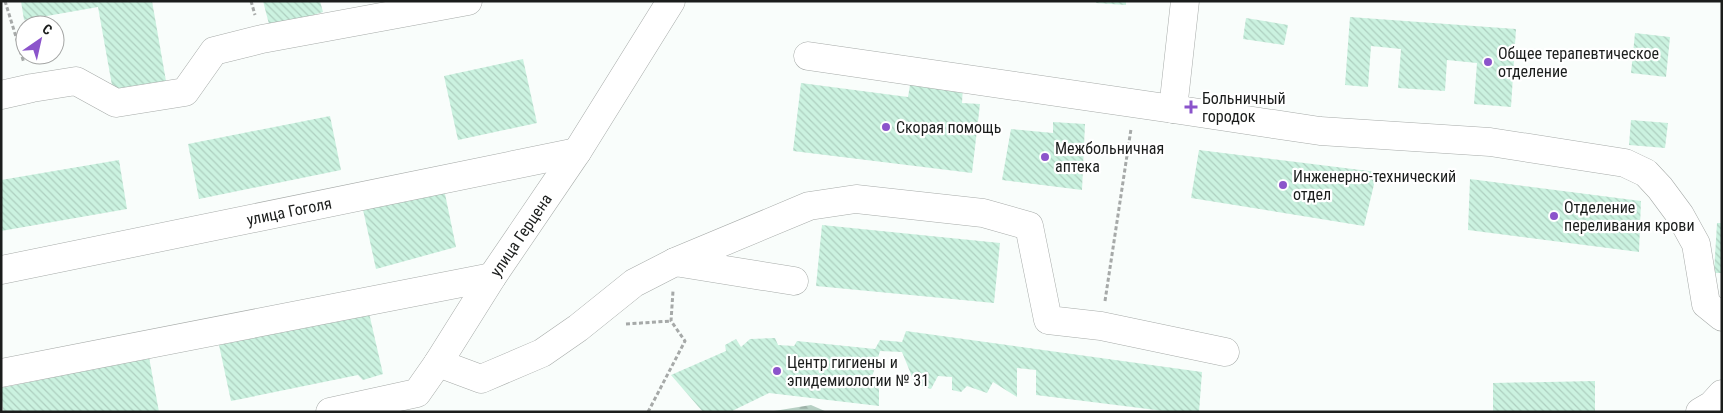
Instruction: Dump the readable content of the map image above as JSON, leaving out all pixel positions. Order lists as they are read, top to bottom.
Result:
{
  "streets": {
    "street": ["улица Гоголя", "улица Герцена"]
  },
  "crossings": [
    ["улица Гоголя", "улица Герцена"]
  ],
  "places": {
    "other": [
      "Общее терапевтическое отделение",
      "Скорая помощь",
      "Межбольничная аптека",
      "Инженерно-технический отдел",
      "Отделение переливания крови",
      "Центр гигиены и эпидемиологии № 31"
    ],
    "health": ["Больничный городок"]
  },
  "north": "top right"
}
